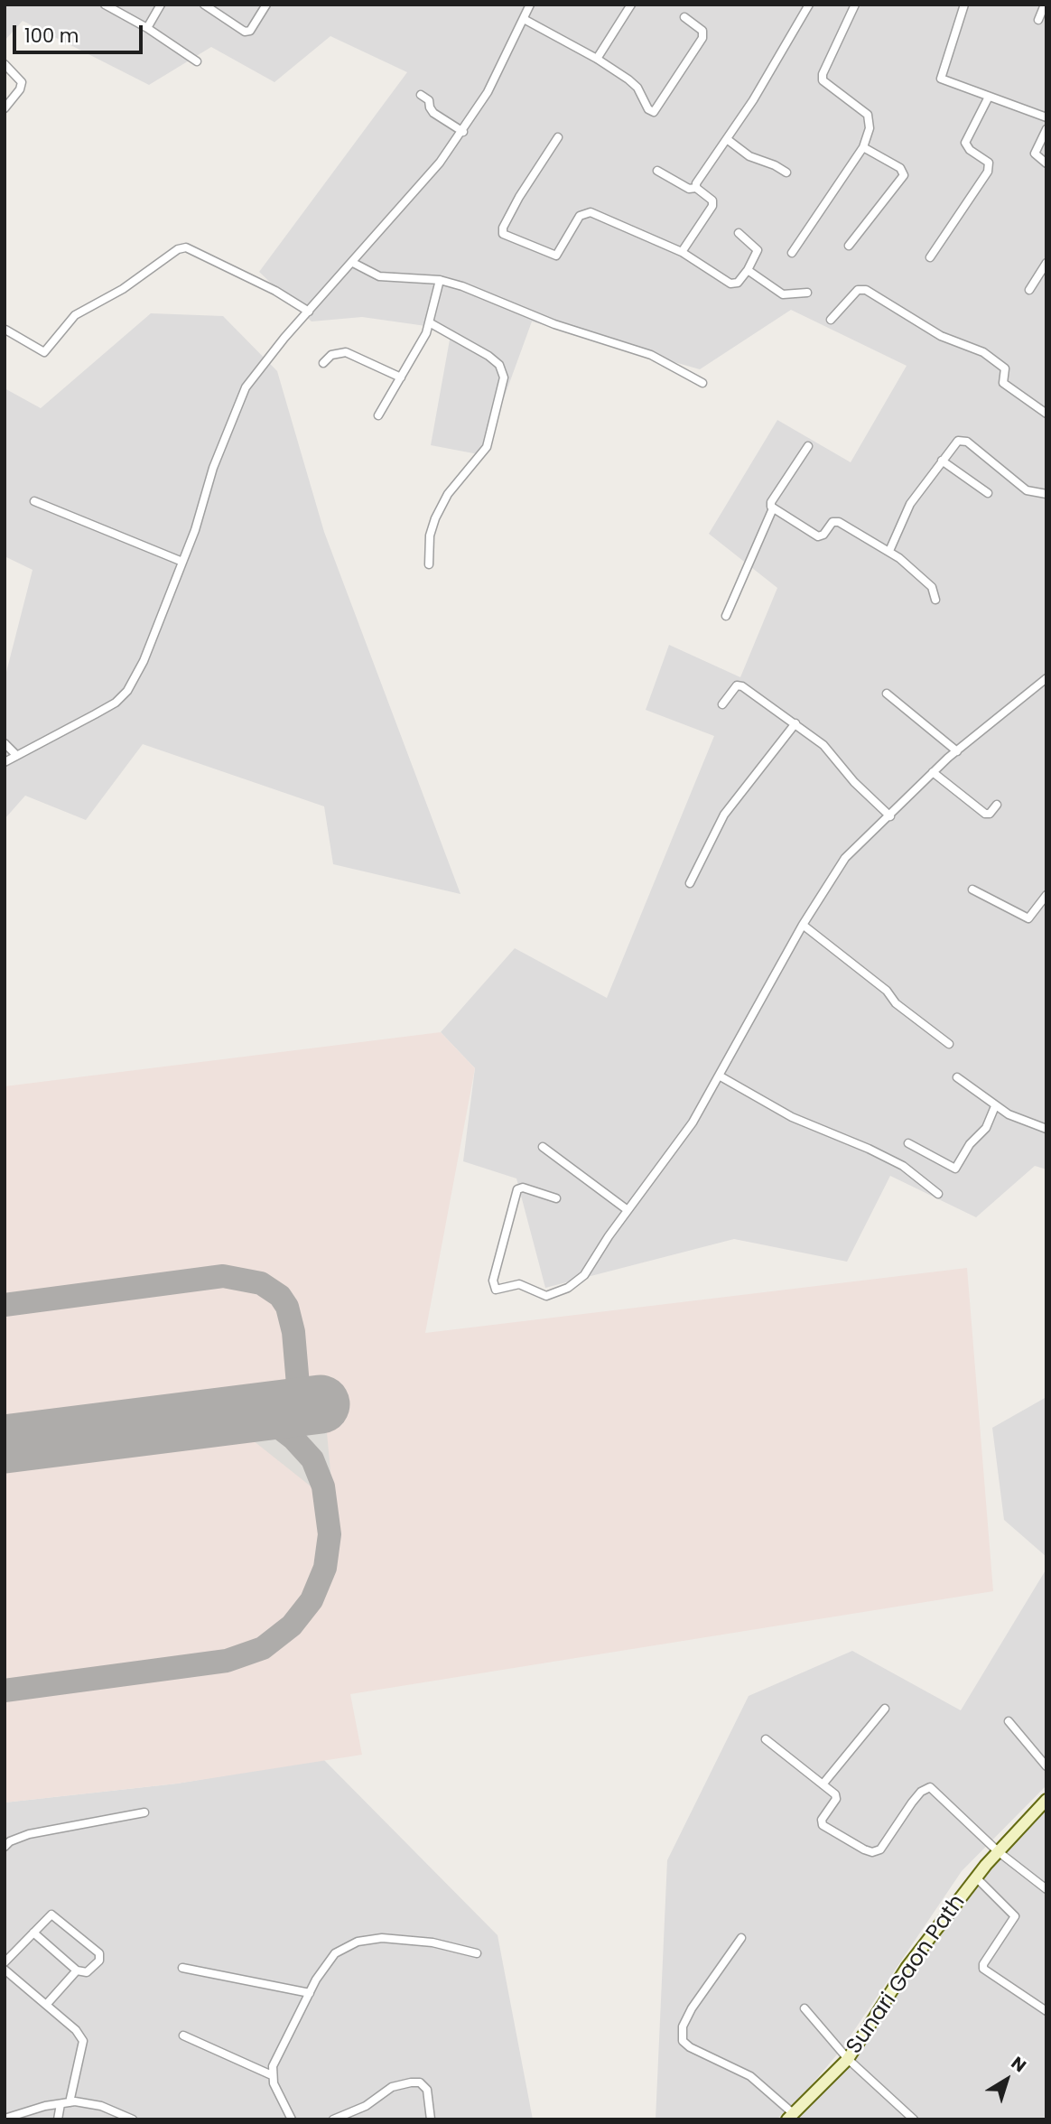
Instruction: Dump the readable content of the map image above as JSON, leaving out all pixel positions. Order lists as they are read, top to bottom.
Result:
{
  "streets": {
    "street": ["Sunari Gaon Path"]
  },
  "scale_bar": "100 m",
  "north": "top right"
}
